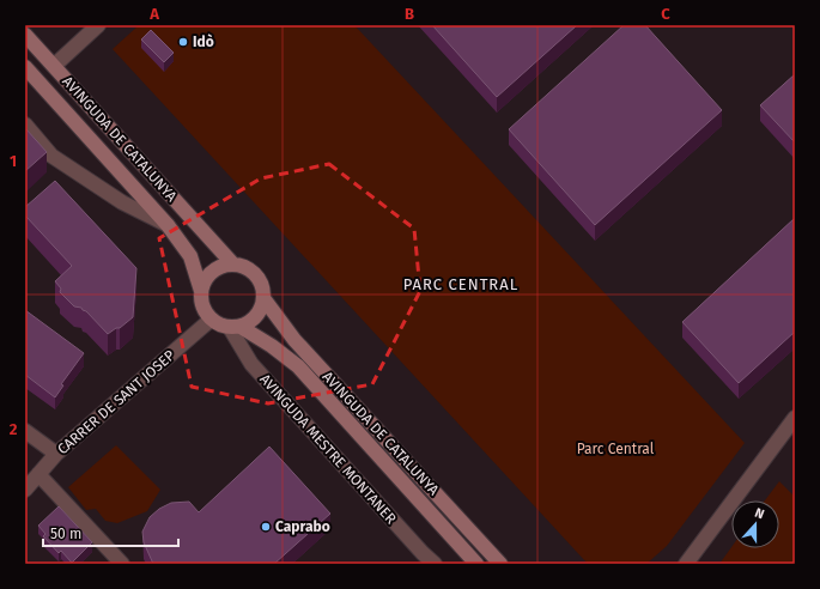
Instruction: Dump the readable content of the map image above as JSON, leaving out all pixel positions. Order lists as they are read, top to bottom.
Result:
{
  "streets": {
    "street": ["AVINGUDA DE CATALUNYA", "CARRER DE SANT JOSEP", "AVINGUDA MESTRE MONTANER"]
  },
  "crossings": [
    ["AVINGUDA DE CATALUNYA", "CARRER DE SANT JOSEP"],
    ["AVINGUDA DE CATALUNYA", "AVINGUDA MESTRE MONTANER"],
    ["CARRER DE SANT JOSEP", "AVINGUDA MESTRE MONTANER"]
  ],
  "districts": ["PARC CENTRAL"],
  "parks": ["Parc Central"],
  "places": ["Idò", "Caprabo"],
  "scale_bar": "50 m",
  "north": "top",
  "grid": {
    "columns": ["A", "B", "C"],
    "rows": ["1", "2"]
  }
}
